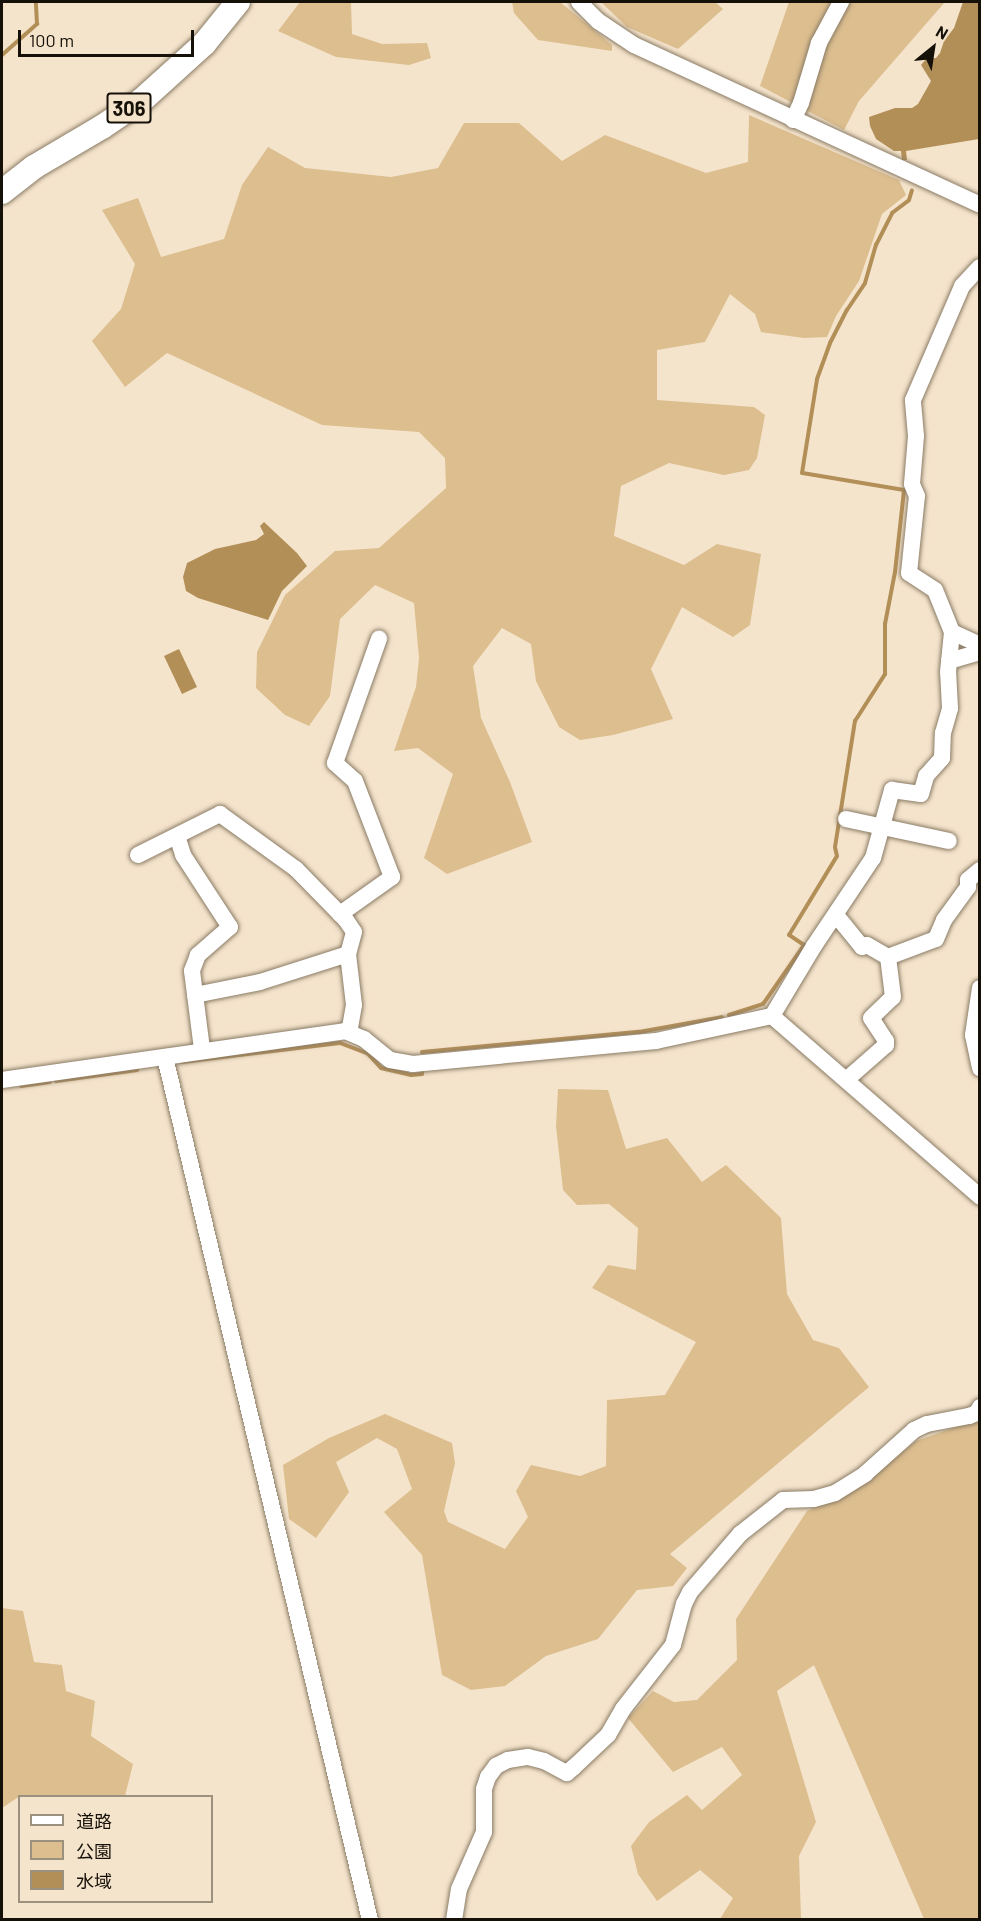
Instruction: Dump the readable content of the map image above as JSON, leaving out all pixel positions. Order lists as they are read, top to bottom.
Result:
{
  "streets": {
    "highway": ["306"]
  },
  "legend": ["道路", "公園", "水域"],
  "scale_bar": "100 m",
  "north": "top right"
}
